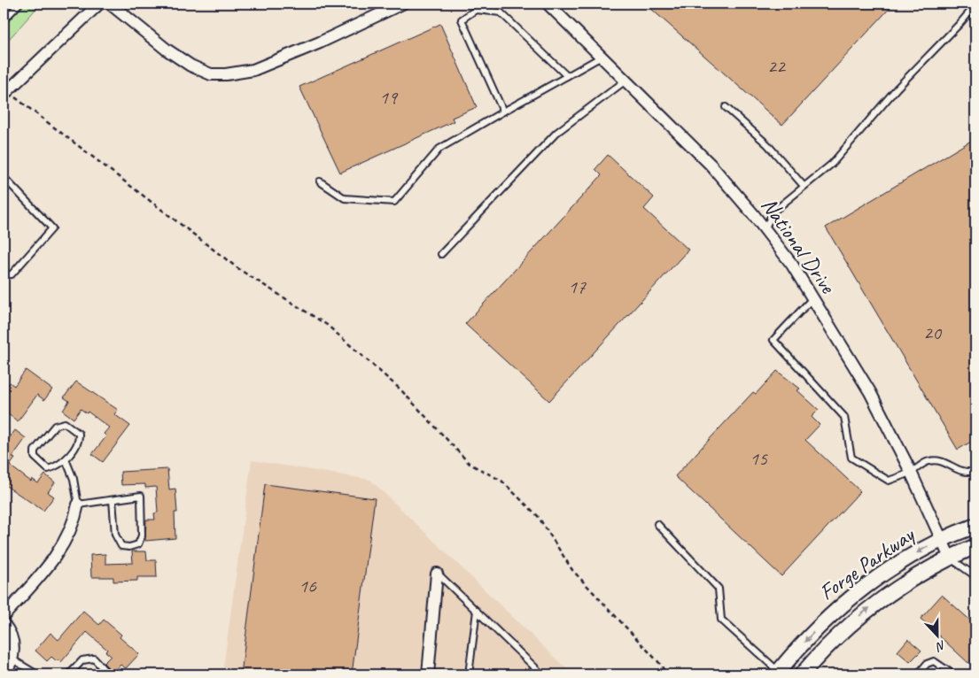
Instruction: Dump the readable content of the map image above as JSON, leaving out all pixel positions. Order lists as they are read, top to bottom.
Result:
{
  "streets": {
    "street": ["National Drive", "Forge Parkway"]
  },
  "crossings": [
    ["National Drive", "Forge Parkway"]
  ],
  "house_numbers": [
    "22",
    "19",
    "17",
    "20",
    "15",
    "16"
  ],
  "north": "bottom"
}
